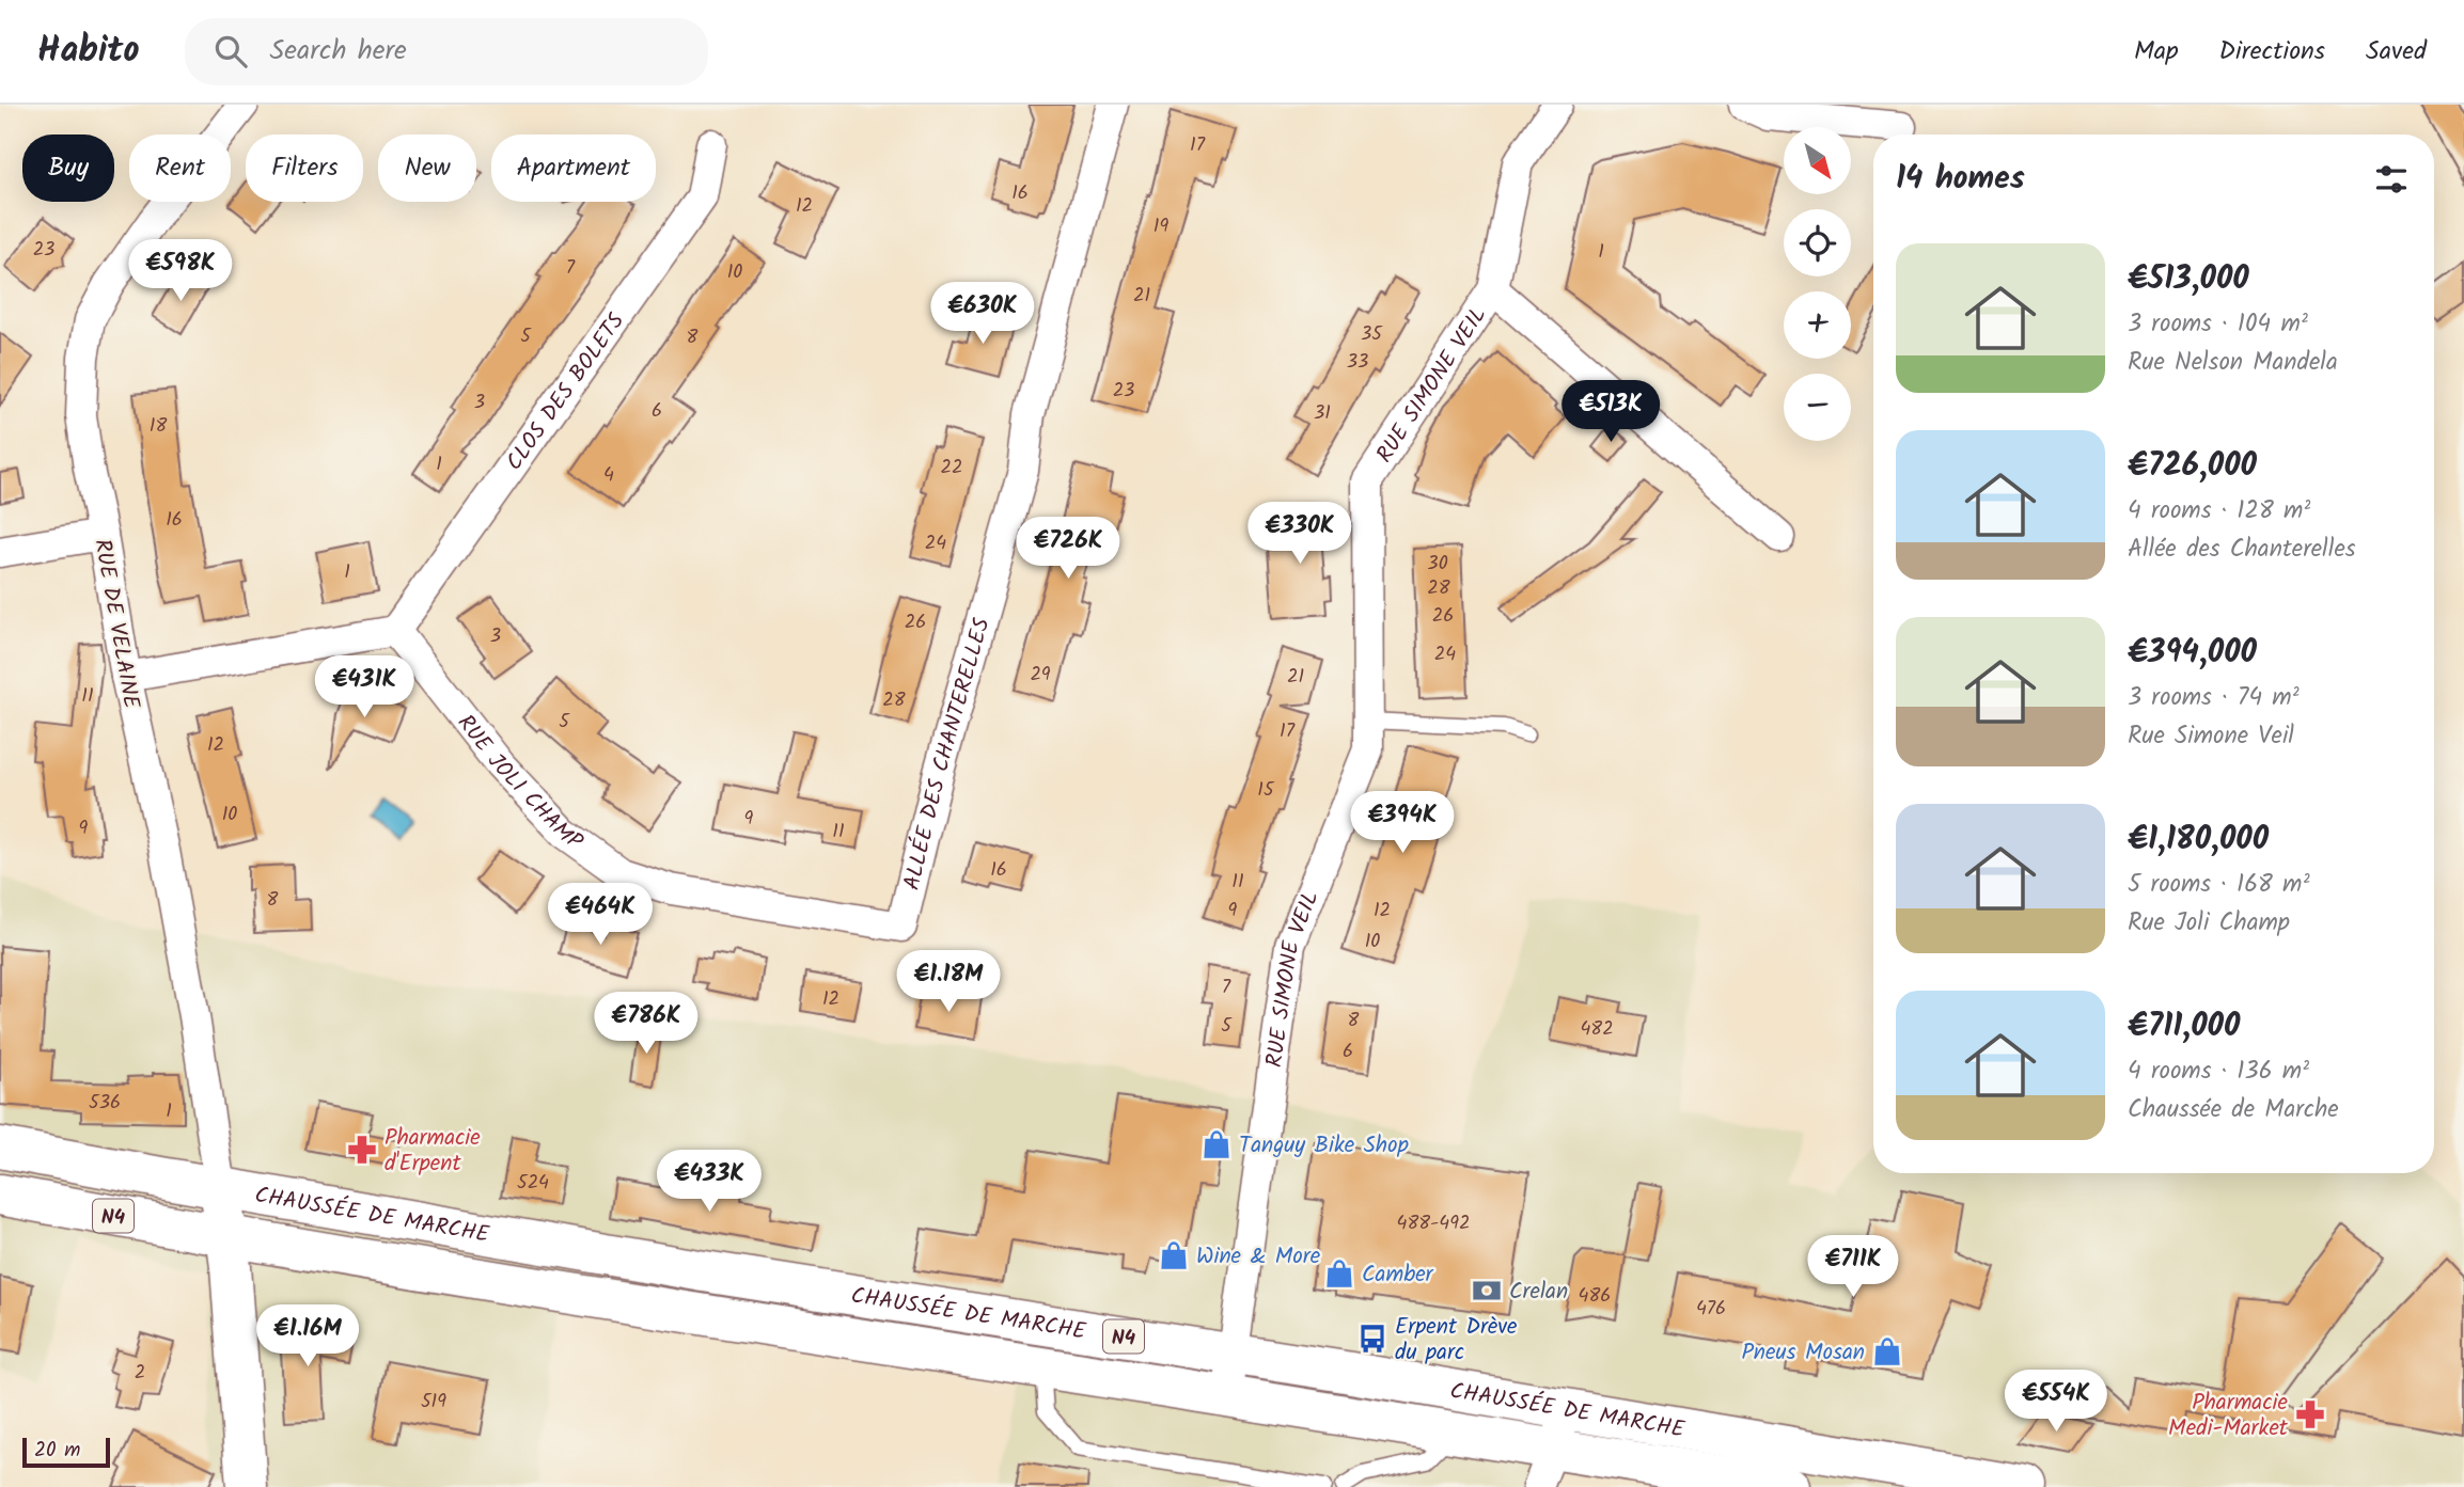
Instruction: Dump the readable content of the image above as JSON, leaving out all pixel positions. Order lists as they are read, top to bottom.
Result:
{
  "streets": {
    "main road": ["CHAUSSÉE DE MARCHE", "N4"],
    "street": [
      "RUE SIMONE VEIL",
      "CLOS DES BOLETS",
      "RUE DE VELAINE",
      "ALLÉE DES CHANTERELLES",
      "RUE JOLI CHAMP"
    ]
  },
  "crossings": [
    ["RUE SIMONE VEIL", "CHAUSSÉE DE MARCHE"],
    ["CLOS DES BOLETS", "RUE JOLI CHAMP"],
    ["RUE DE VELAINE", "CHAUSSÉE DE MARCHE"],
    ["ALLÉE DES CHANTERELLES", "RUE JOLI CHAMP"]
  ],
  "places": {
    "shop": [
      "Tanguy Bike Shop",
      "Wine & More",
      "Camber",
      "Pneus Mosan"
    ],
    "pharmacy": ["Pharmacie d'Erpent", "Pharmacie Medi-Market"],
    "bank": ["Crelan"],
    "bus stop": ["Erpent Drève du parc"]
  },
  "house_numbers": [
    "17",
    "16",
    "12",
    "19",
    "23",
    "1",
    "7",
    "10",
    "21",
    "35",
    "5",
    "8",
    "33",
    "23",
    "3",
    "6",
    "31",
    "18",
    "1",
    "22",
    "4",
    "16",
    "24",
    "30",
    "1",
    "28",
    "26",
    "26",
    "3",
    "24",
    "29",
    "21",
    "11",
    "28",
    "5",
    "17",
    "12",
    "15",
    "10",
    "9",
    "9",
    "11",
    "16",
    "11",
    "8",
    "9",
    "12",
    "10",
    "7",
    "12",
    "8",
    "5",
    "482",
    "6",
    "536",
    "1",
    "524",
    "488-492",
    "486",
    "476",
    "2",
    "519"
  ],
  "scale_bar": "20 m",
  "north": "bottom right",
  "page": {
    "header": "Habito",
    "search": "Search here",
    "nav": ["Map", "Directions", "Saved"],
    "map_buttons": ["+", "−"],
    "chip": [
      "Buy",
      "Rent",
      "Filters",
      "New",
      "Apartment"
    ],
    "heading": "14 homes",
    "list": [
      {
        "name": "€513,000",
        "note": "3 rooms · 104 m² · Rue Nelson Mandela"
      },
      {
        "name": "€726,000",
        "note": "4 rooms · 128 m² · Allée des Chanterelles"
      },
      {
        "name": "€394,000",
        "note": "3 rooms · 74 m² · Rue Simone Veil"
      },
      {
        "name": "€1,180,000",
        "note": "5 rooms · 168 m² · Rue Joli Champ"
      },
      {
        "name": "€711,000",
        "note": "4 rooms · 136 m² · Chaussée de Marche"
      }
    ],
    "price": [
      "€598K",
      "€630K",
      "€513K",
      "€330K",
      "€726K",
      "€431K",
      "€394K",
      "€464K",
      "€1.18M",
      "€786K",
      "€433K",
      "€711K",
      "€1.16M",
      "€554K"
    ],
    "scale": "20 m"
  }
}
